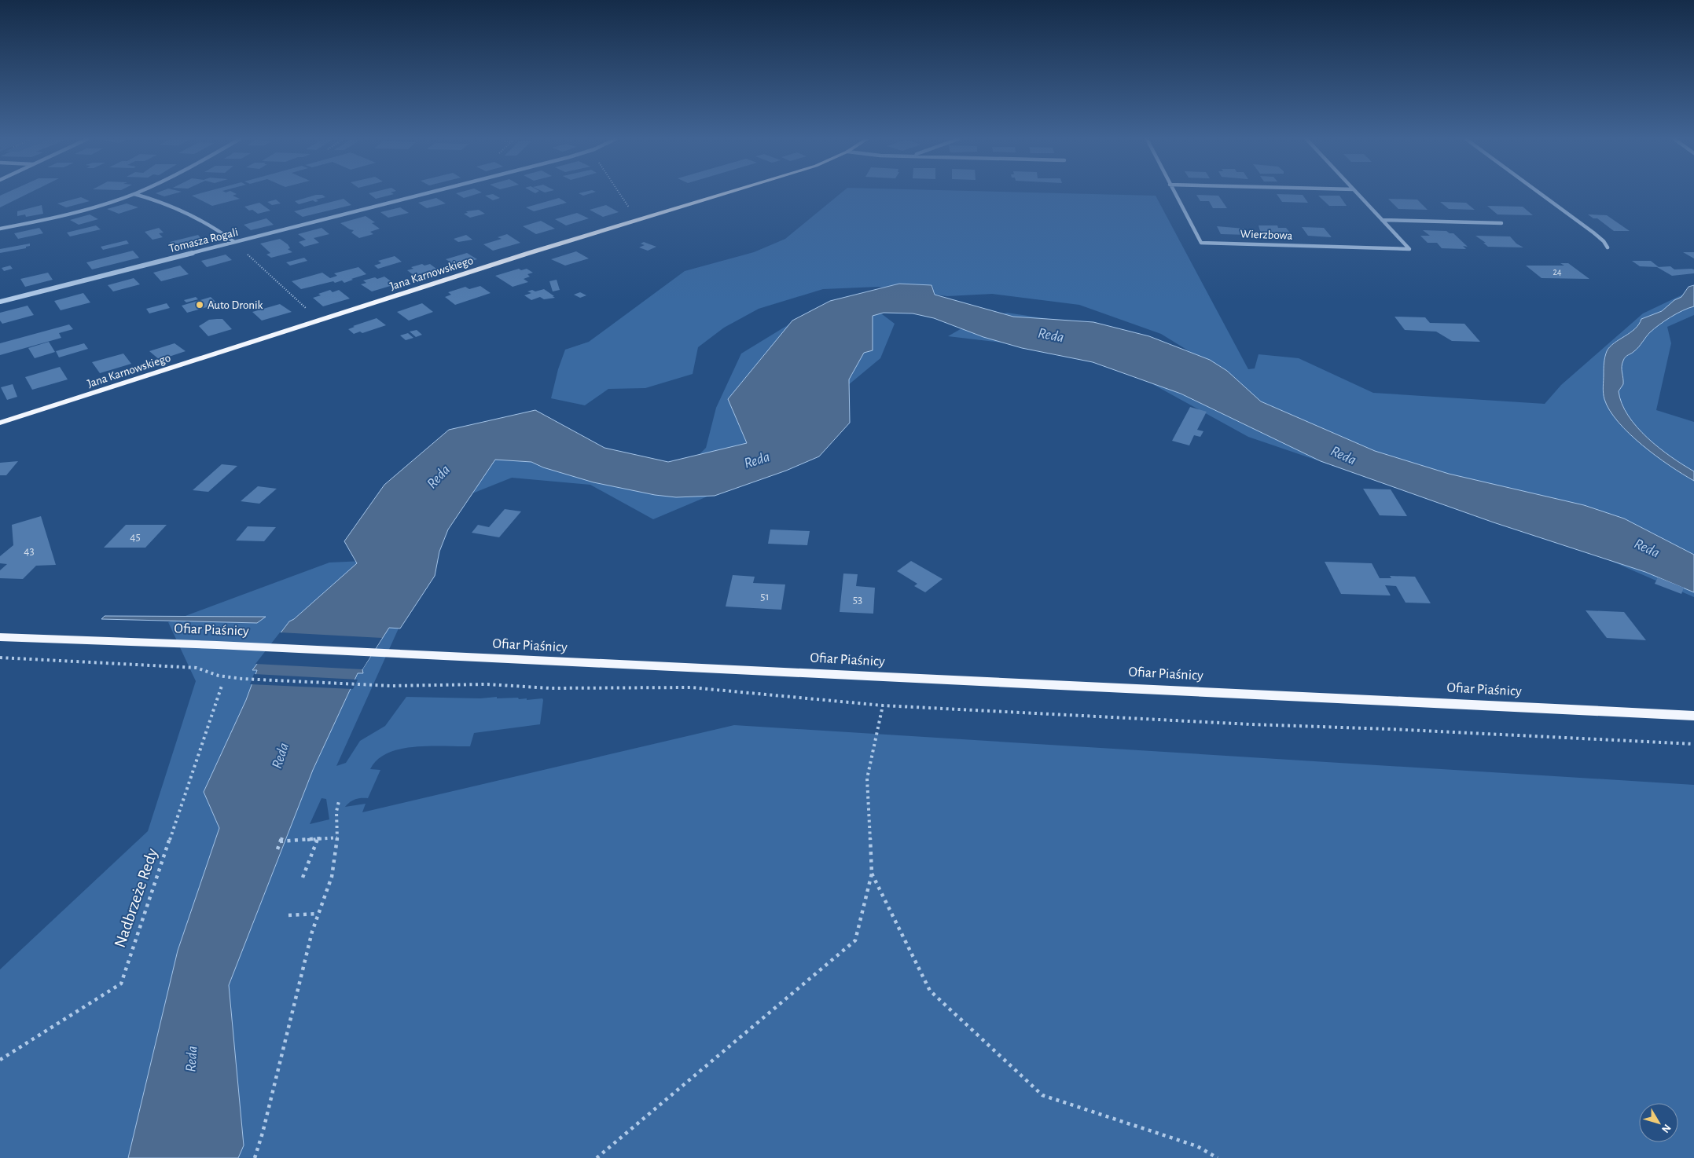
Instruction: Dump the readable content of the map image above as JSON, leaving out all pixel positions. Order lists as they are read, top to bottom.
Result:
{
  "streets": {
    "main road": ["Jana Karnowskiego", "Ofiar Piaśnicy"],
    "street": ["Wierzbowa", "Tomasza Rogali"],
    "path": ["Nadbrzeże Redy"]
  },
  "water": ["Reda"],
  "places": ["Auto Dronik"],
  "house_numbers": [
    "24",
    "45",
    "43",
    "51",
    "53"
  ],
  "north": "bottom right"
}
